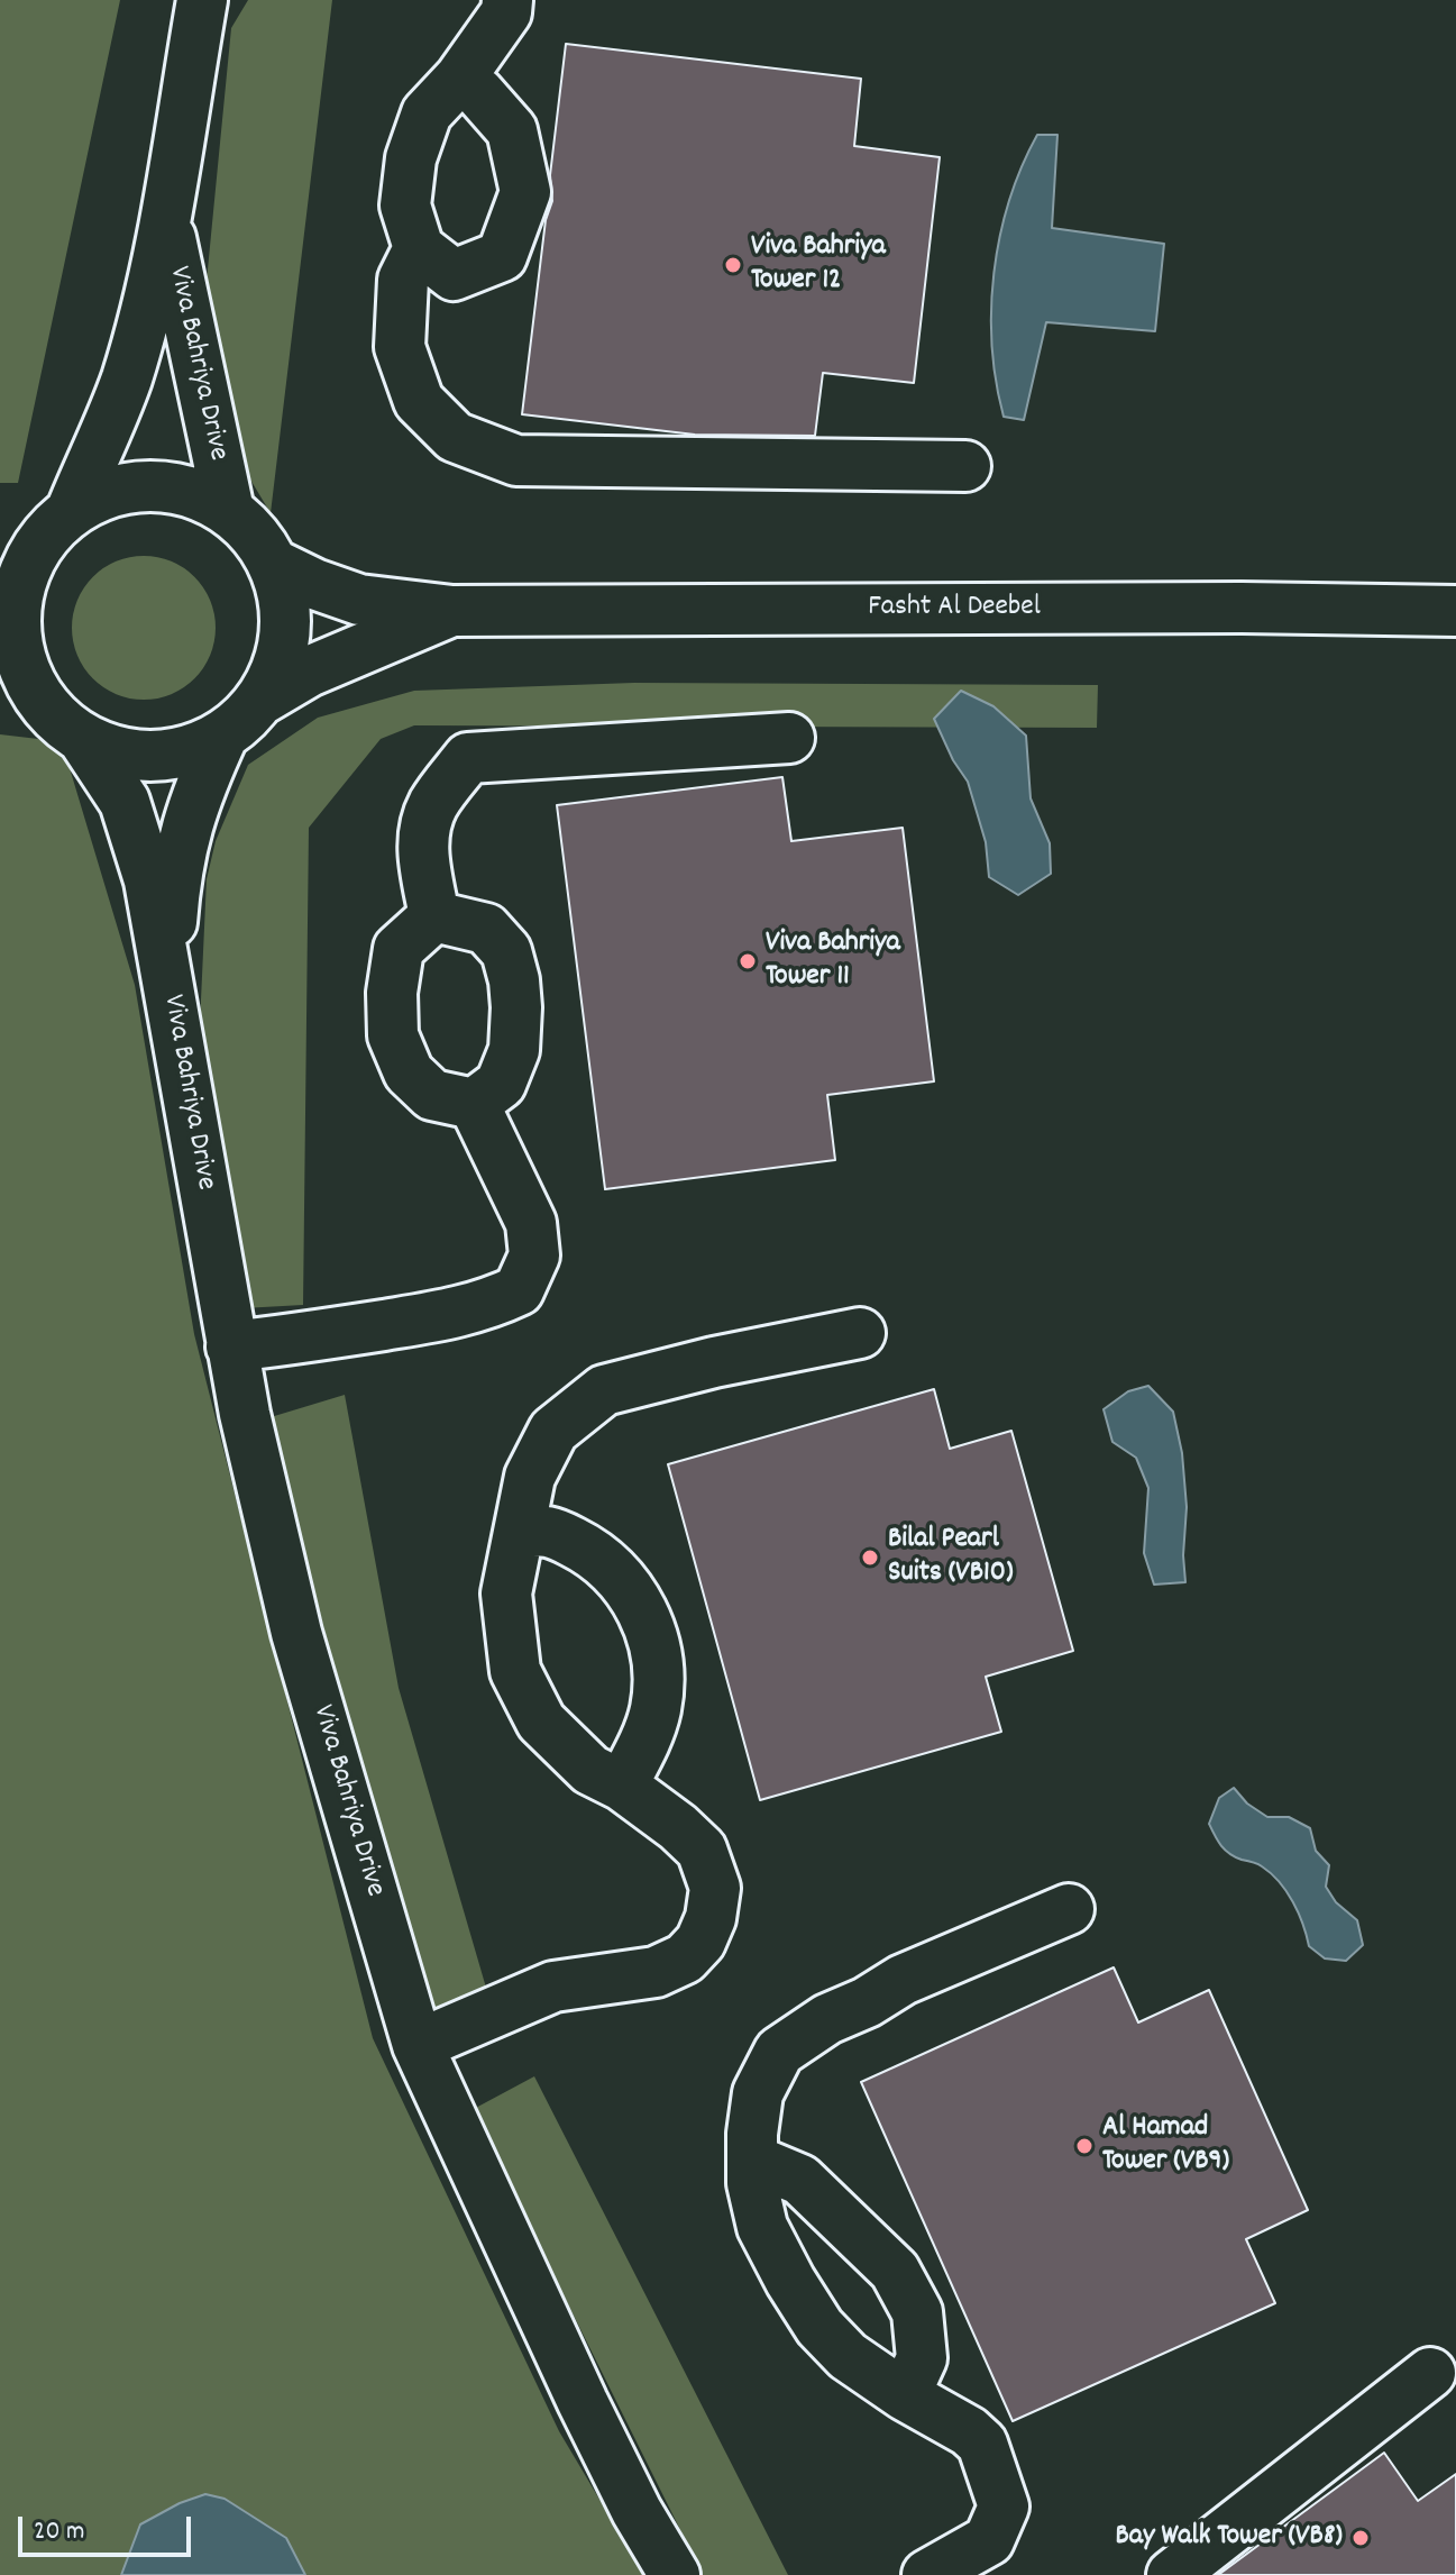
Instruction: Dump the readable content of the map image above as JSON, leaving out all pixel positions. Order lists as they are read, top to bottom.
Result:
{
  "streets": {
    "street": ["Viva Bahriya Drive", "Fasht Al Deebel"]
  },
  "crossings": [
    ["Viva Bahriya Drive", "Fasht Al Deebel"]
  ],
  "places": [
    "Viva Bahriya Tower 12",
    "Viva Bahriya Tower 11",
    "Bilal Pearl Suits (VB10)",
    "Al Hamad Tower (VB9)",
    "Bay Walk Tower (VB8)"
  ],
  "scale_bar": "20 m"
}
